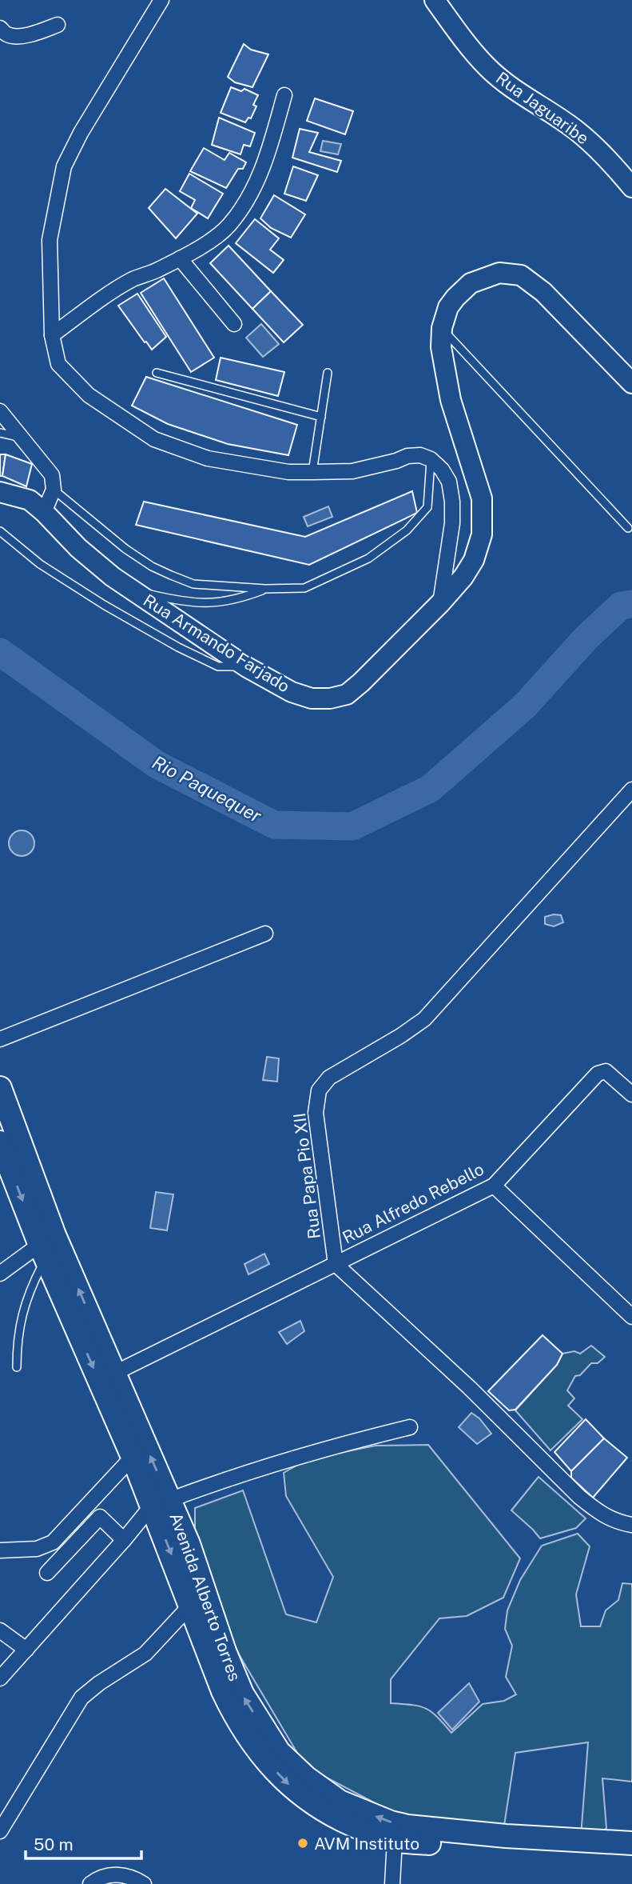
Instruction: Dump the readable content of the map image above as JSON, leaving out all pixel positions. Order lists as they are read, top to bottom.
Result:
{
  "streets": {
    "main road": ["Avenida Alberto Torres"],
    "street": [
      "Rua Jaguaribe",
      "Rua Armando Farjado",
      "Rua Papa Pio XII",
      "Rua Alfredo Rebello"
    ]
  },
  "crossings": [
    ["Rua Papa Pio XII", "Rua Alfredo Rebello"],
    ["Rua Alfredo Rebello", "Avenida Alberto Torres"]
  ],
  "water": ["Rio Paquequer"],
  "places": ["AVM Instituto"],
  "scale_bar": "50 m"
}
